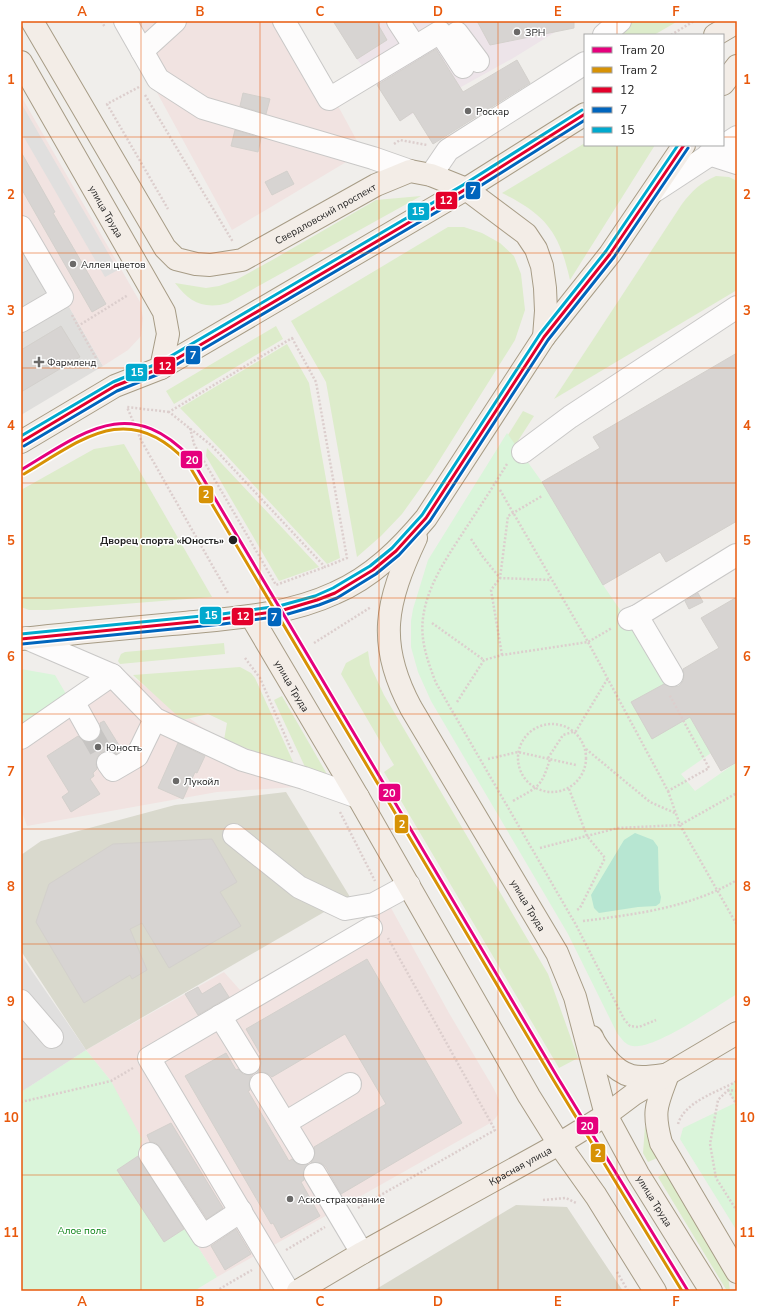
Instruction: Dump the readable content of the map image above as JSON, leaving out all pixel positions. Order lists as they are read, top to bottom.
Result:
{
  "streets": {
    "main road": ["улица Труда", "Свердловский проспект", "Красная улица"]
  },
  "crossings": [
    ["улица Труда", "Красная улица"]
  ],
  "parks": ["Алое поле"],
  "places": {
    "other": [
      "ЗРН",
      "Роскар",
      "Аллея цветов",
      "Дворец спорта «Юность»",
      "Юность",
      "Лукойл",
      "Аско-страхование"
    ],
    "health": ["Фармленд"]
  },
  "lines": [
    "transit line 15",
    "transit line 12",
    "transit line 7",
    "tram line 20",
    "tram line 2"
  ],
  "legend": [
    "Tram 20",
    "Tram 2",
    "12",
    "7",
    "15"
  ],
  "grid": {
    "columns": [
      "A",
      "B",
      "C",
      "D",
      "E",
      "F"
    ],
    "rows": [
      "1",
      "2",
      "3",
      "4",
      "5",
      "6",
      "7",
      "8",
      "9",
      "10",
      "11"
    ]
  }
}
